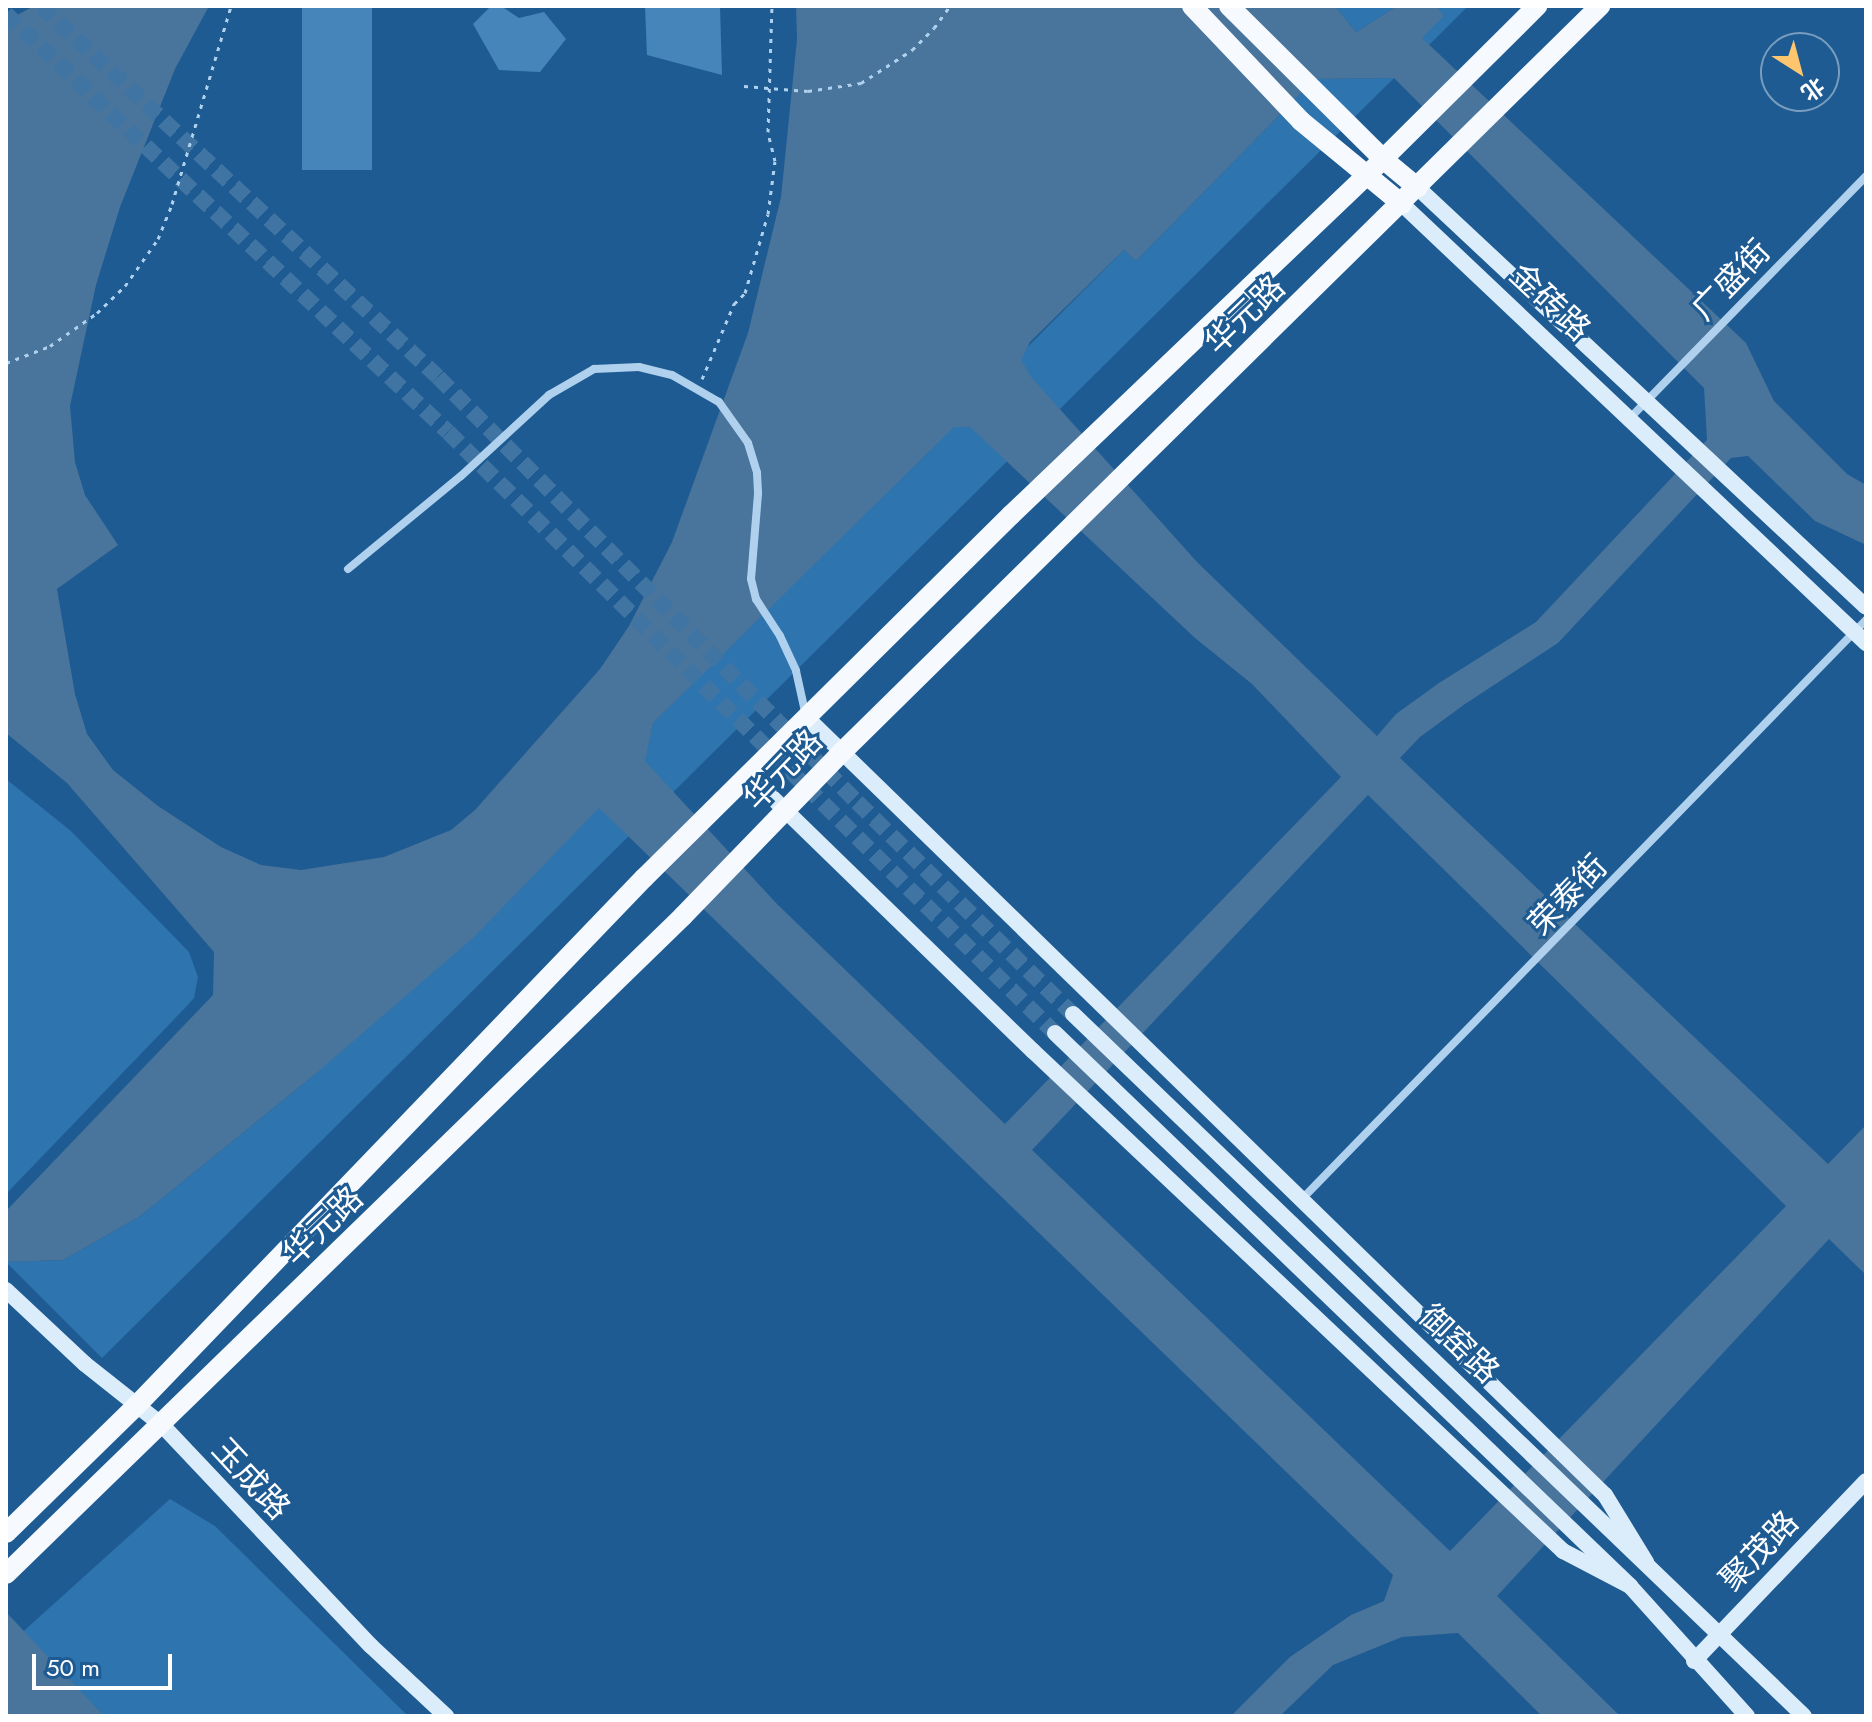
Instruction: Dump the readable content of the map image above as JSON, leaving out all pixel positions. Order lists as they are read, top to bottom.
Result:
{
  "streets": {
    "main road": ["金砖路", "华元路"],
    "street": [
      "广盛街",
      "荣泰街",
      "御窑路",
      "玉成路",
      "聚茂路"
    ]
  },
  "crossings": [
    ["广盛街", "金砖路"],
    ["金砖路", "华元路"],
    ["金砖路", "荣泰街"],
    ["华元路", "玉成路"],
    ["御窑路", "聚茂路"]
  ],
  "scale_bar": "50 m",
  "north": "bottom right"
}
